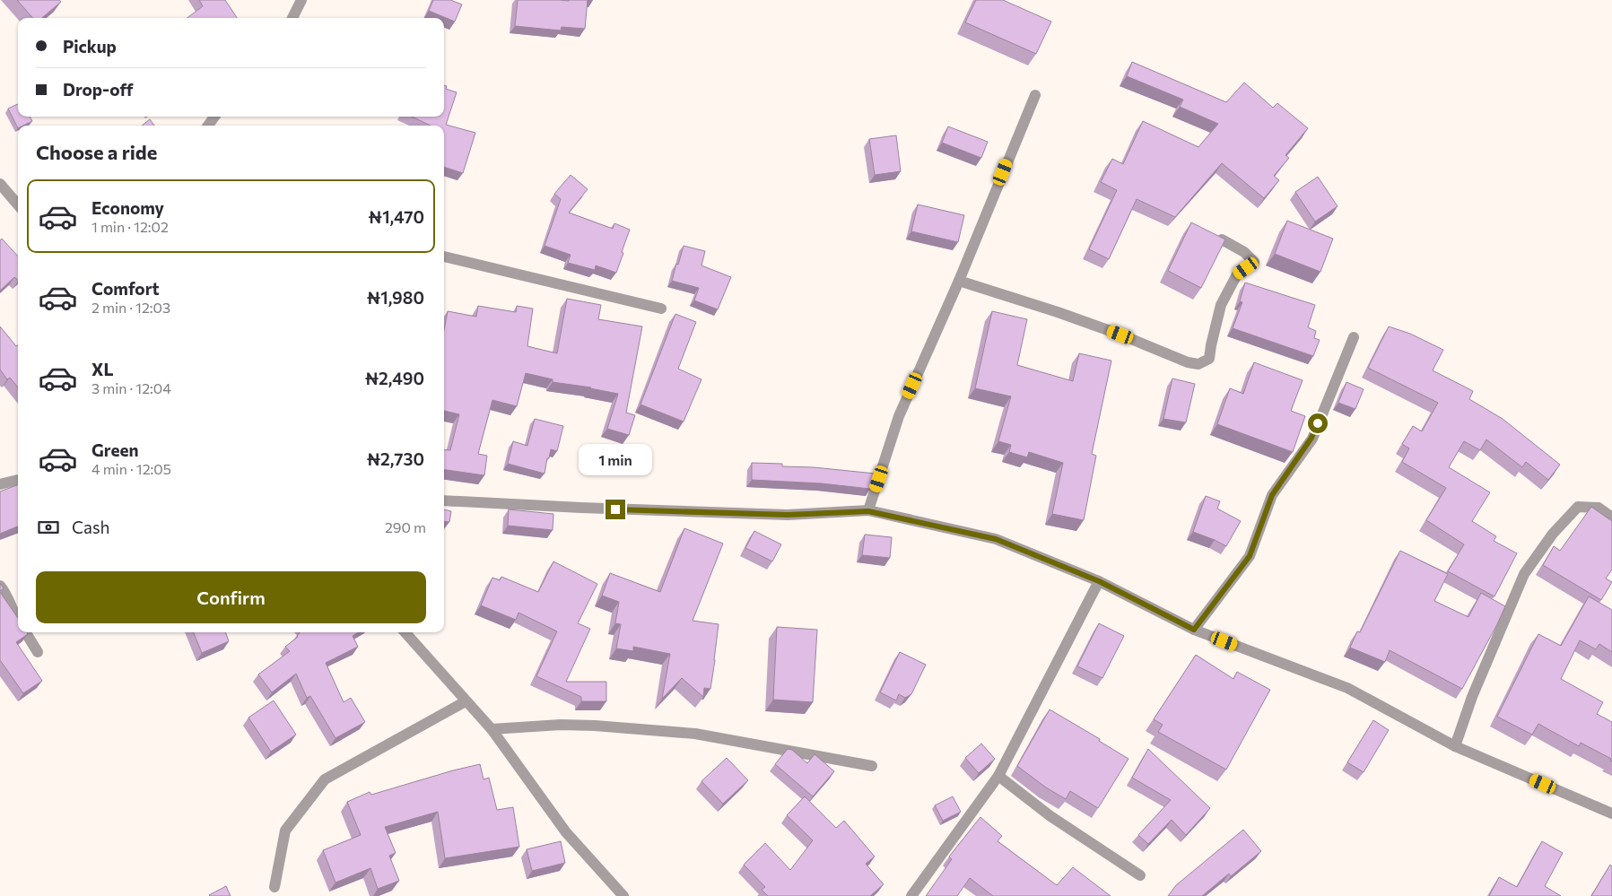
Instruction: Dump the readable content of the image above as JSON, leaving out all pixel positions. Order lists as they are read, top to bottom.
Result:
{
  "page": {
    "banner": ["Pickup", "Drop-off"],
    "heading": "Choose a ride",
    "list": [
      {
        "name": "Economy",
        "note": "1 min · 12:02",
        "value": "₦1,470"
      },
      {
        "name": "Comfort",
        "note": "2 min · 12:03",
        "value": "₦1,980"
      },
      {
        "name": "XL",
        "note": "3 min · 12:04",
        "value": "₦2,490"
      },
      {
        "name": "Green",
        "note": "4 min · 12:05",
        "value": "₦2,730"
      }
    ],
    "bubble": "1 min",
    "pay": ["Cash", "290 m"],
    "buttons": "Confirm"
  }
}
